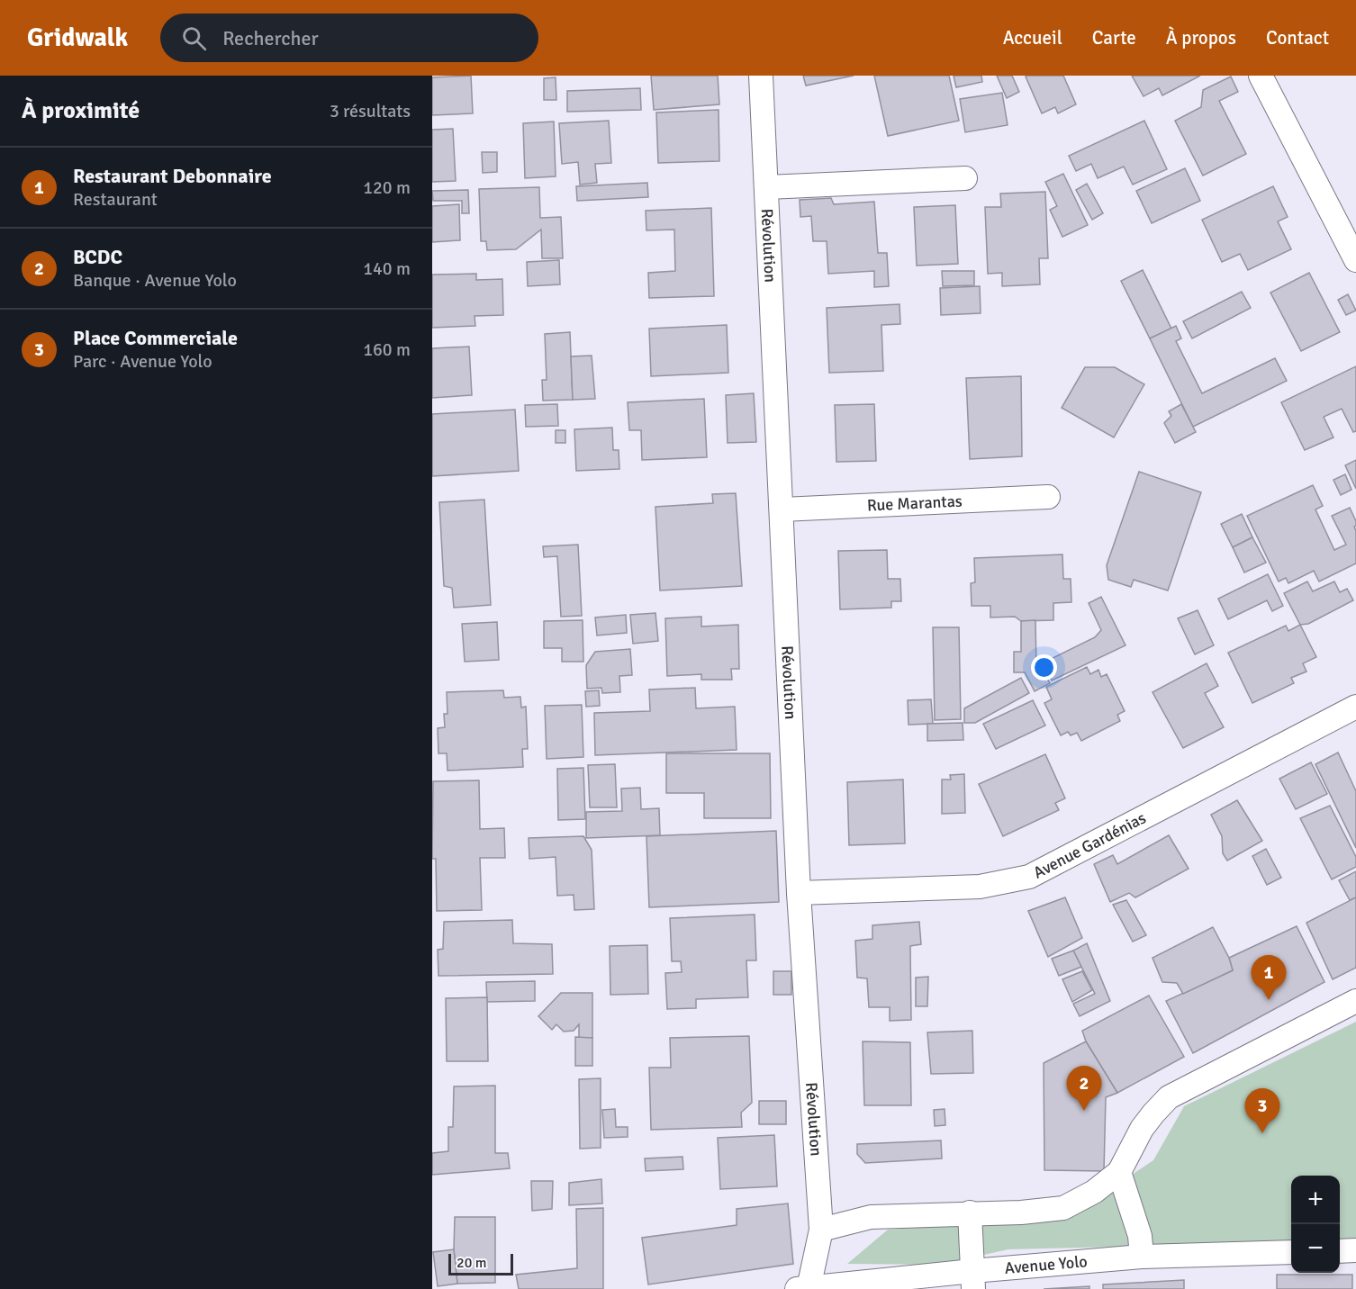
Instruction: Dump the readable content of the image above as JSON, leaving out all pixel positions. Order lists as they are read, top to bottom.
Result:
{
  "streets": {
    "street": [
      "Révolution",
      "Rue Marantas",
      "Avenue Gardénias",
      "Avenue Yolo"
    ]
  },
  "crossings": [
    ["Révolution", "Rue Marantas"],
    ["Révolution", "Avenue Gardénias"],
    ["Révolution", "Avenue Yolo"]
  ],
  "scale_bar": "20 m",
  "page": {
    "header": "Gridwalk",
    "search": "Rechercher",
    "nav": [
      "Accueil",
      "Carte",
      "À propos",
      "Contact"
    ],
    "heading": ["À proximité", "3 résultats"],
    "list": [
      {
        "mark": "1",
        "name": "Restaurant Debonnaire",
        "note": "Restaurant",
        "value": "120 m"
      },
      {
        "mark": "2",
        "name": "BCDC",
        "note": "Banque · Avenue Yolo",
        "value": "140 m"
      },
      {
        "mark": "3",
        "name": "Place Commerciale",
        "note": "Parc · Avenue Yolo",
        "value": "160 m"
      }
    ],
    "pins": ["1", "2", "3"],
    "map_buttons": ["+", "−"],
    "scale": "20 m"
  }
}
